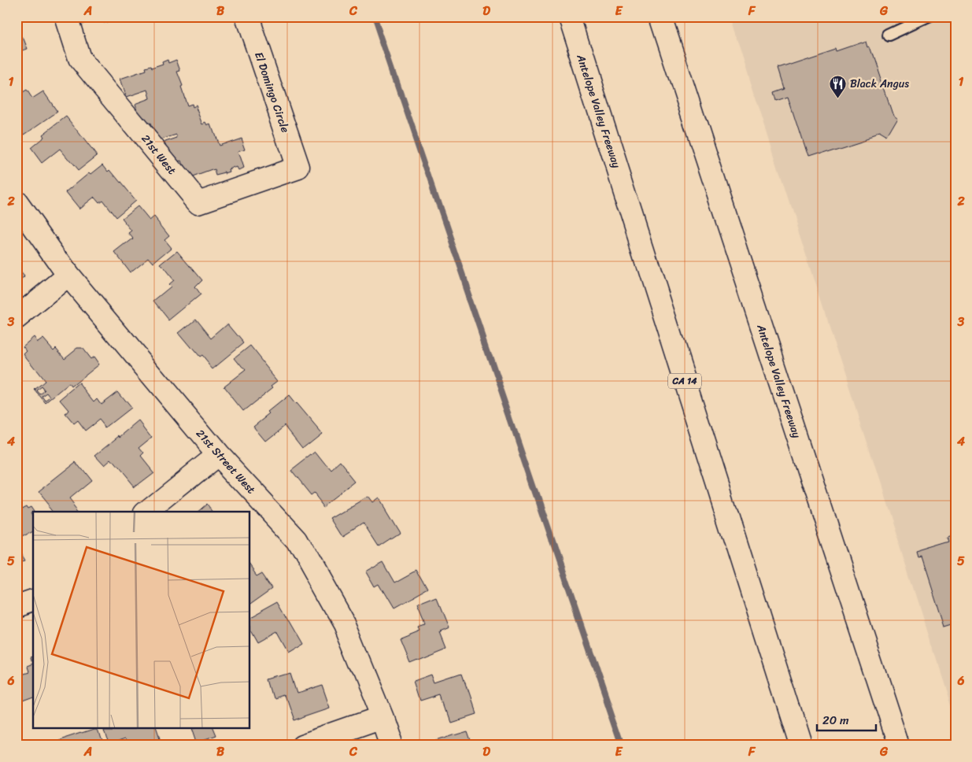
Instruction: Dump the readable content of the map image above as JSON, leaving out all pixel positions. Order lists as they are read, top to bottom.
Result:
{
  "streets": {
    "main road": [
      "El Domingo Circle",
      "Antelope Valley Freeway",
      "21st West",
      "CA 14",
      "21st Street West"
    ]
  },
  "crossings": [
    ["El Domingo Circle", "21st West"]
  ],
  "places": {
    "restaurant": ["Black Angus"]
  },
  "scale_bar": "20 m",
  "grid": {
    "columns": [
      "A",
      "B",
      "C",
      "D",
      "E",
      "F",
      "G"
    ],
    "rows": [
      "1",
      "2",
      "3",
      "4",
      "5",
      "6"
    ]
  }
}
